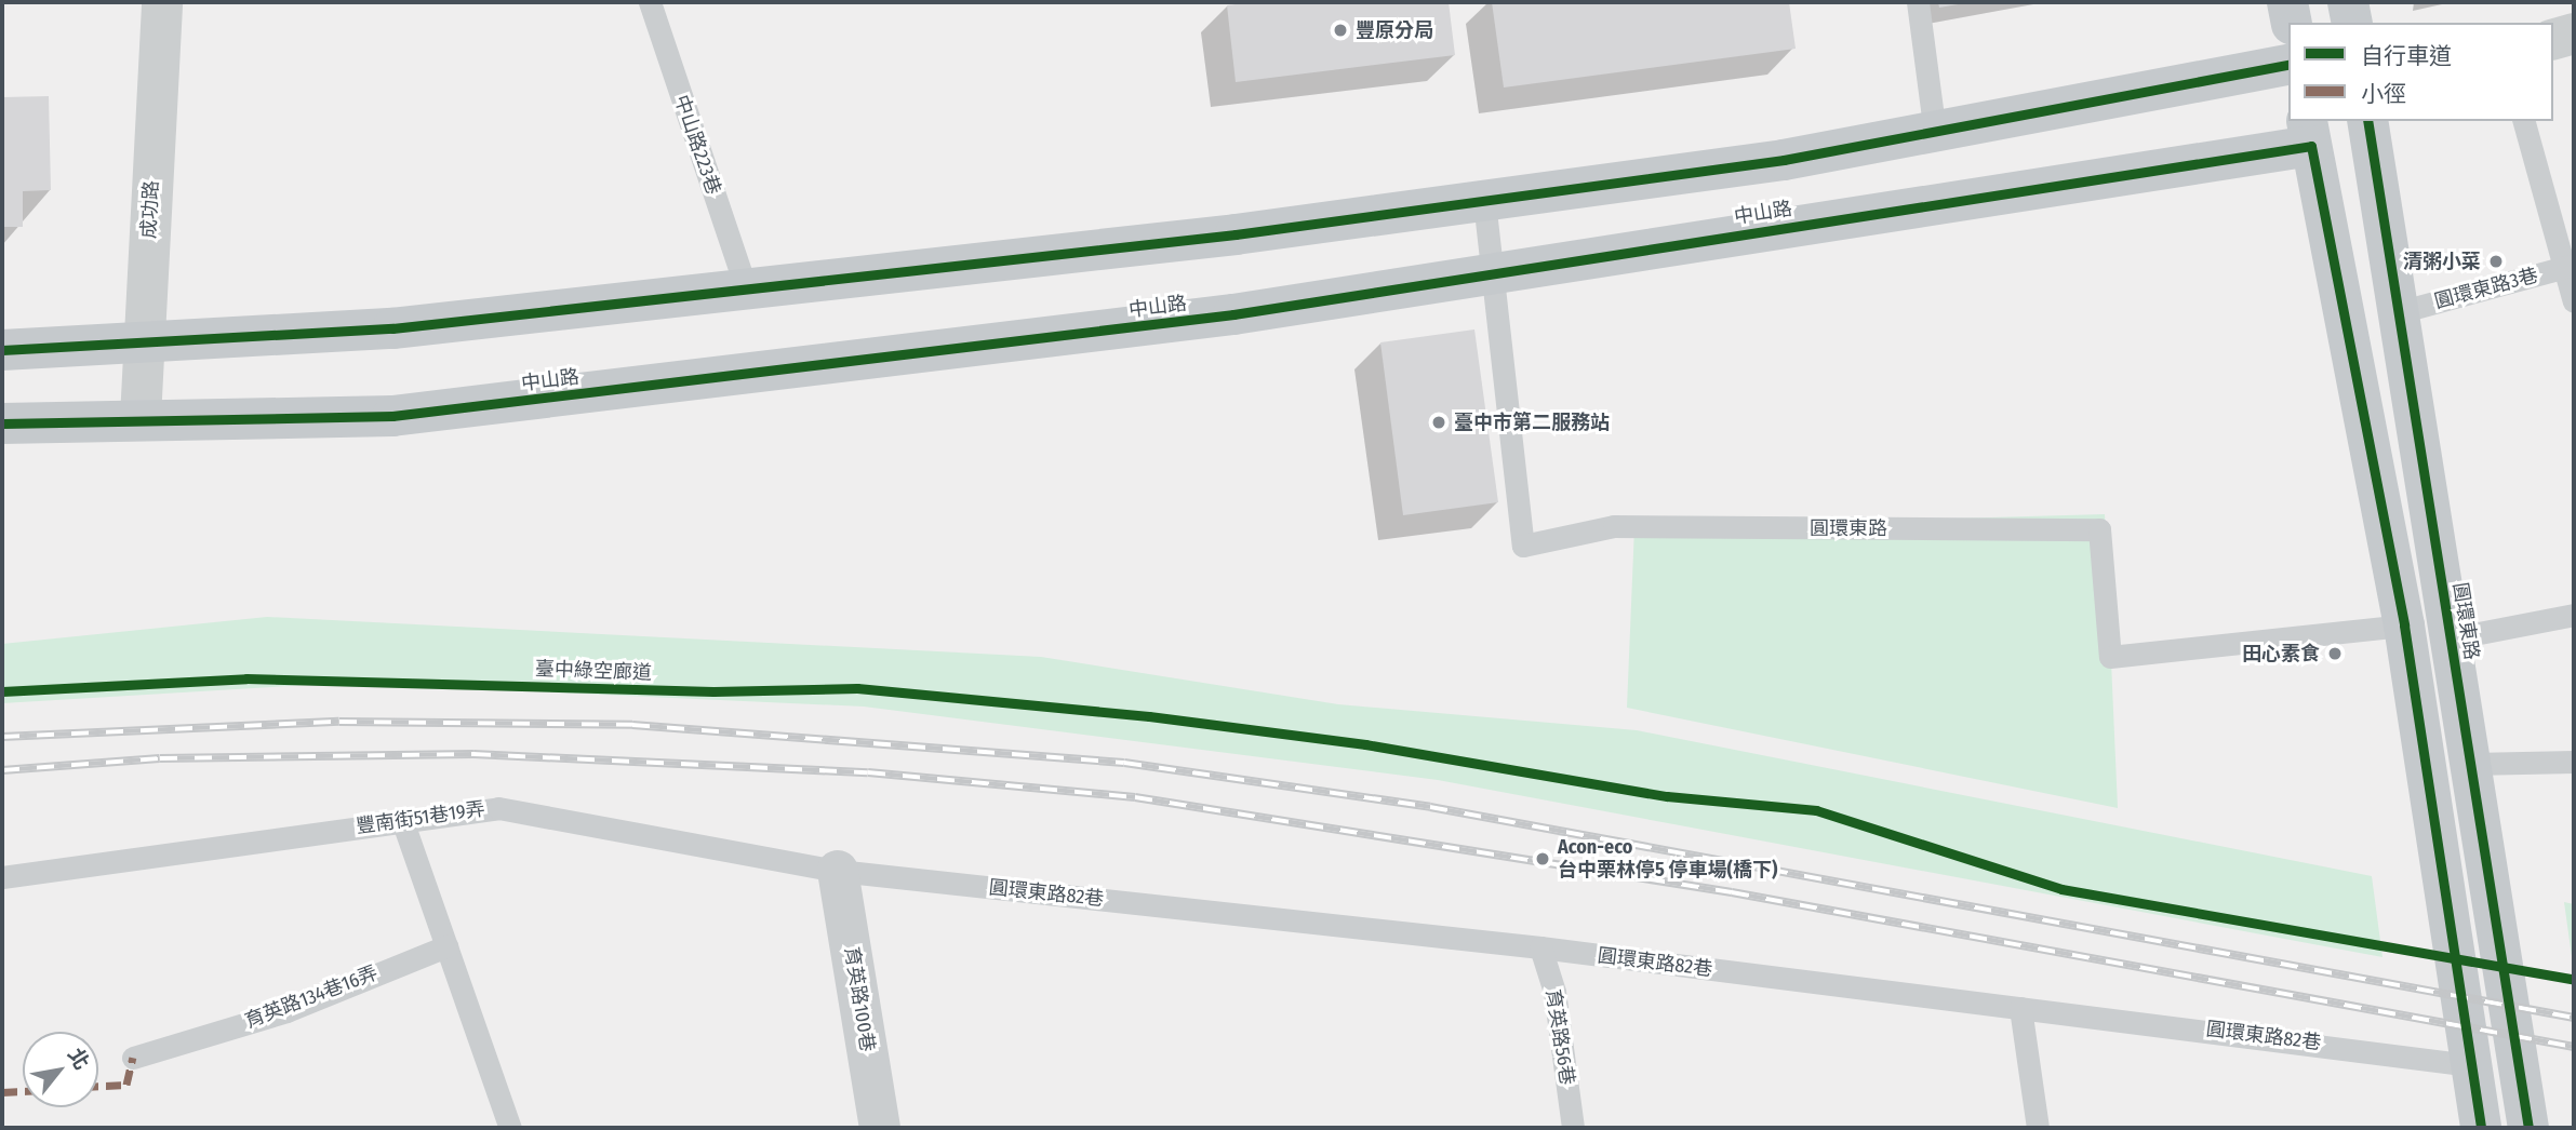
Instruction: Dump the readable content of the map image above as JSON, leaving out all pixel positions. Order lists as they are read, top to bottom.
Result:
{
  "streets": {
    "main road": ["中山路", "圓環東路"],
    "street": ["成功路", "育英路100巷"],
    "lane": [
      "中山路223巷",
      "圓環東路3巷",
      "豐南街51巷19弄",
      "圓環東路82巷",
      "育英路134巷16弄",
      "育英路56巷"
    ],
    "cycle path": ["臺中綠空廊道"]
  },
  "crossings": [
    ["成功路", "中山路"],
    ["中山路", "圓環東路"],
    ["圓環東路3巷", "圓環東路"],
    ["豐南街51巷19弄", "圓環東路82巷"],
    ["豐南街51巷19弄", "育英路100巷"],
    ["圓環東路82巷", "育英路100巷"],
    ["圓環東路82巷", "育英路56巷"]
  ],
  "places": [
    "豐原分局",
    "清粥小菜",
    "臺中市第二服務站",
    "田心素食",
    "Acon-eco 台中栗林停5 停車場(橋下)"
  ],
  "legend": ["自行車道", "小徑"],
  "north": "top right"
}
